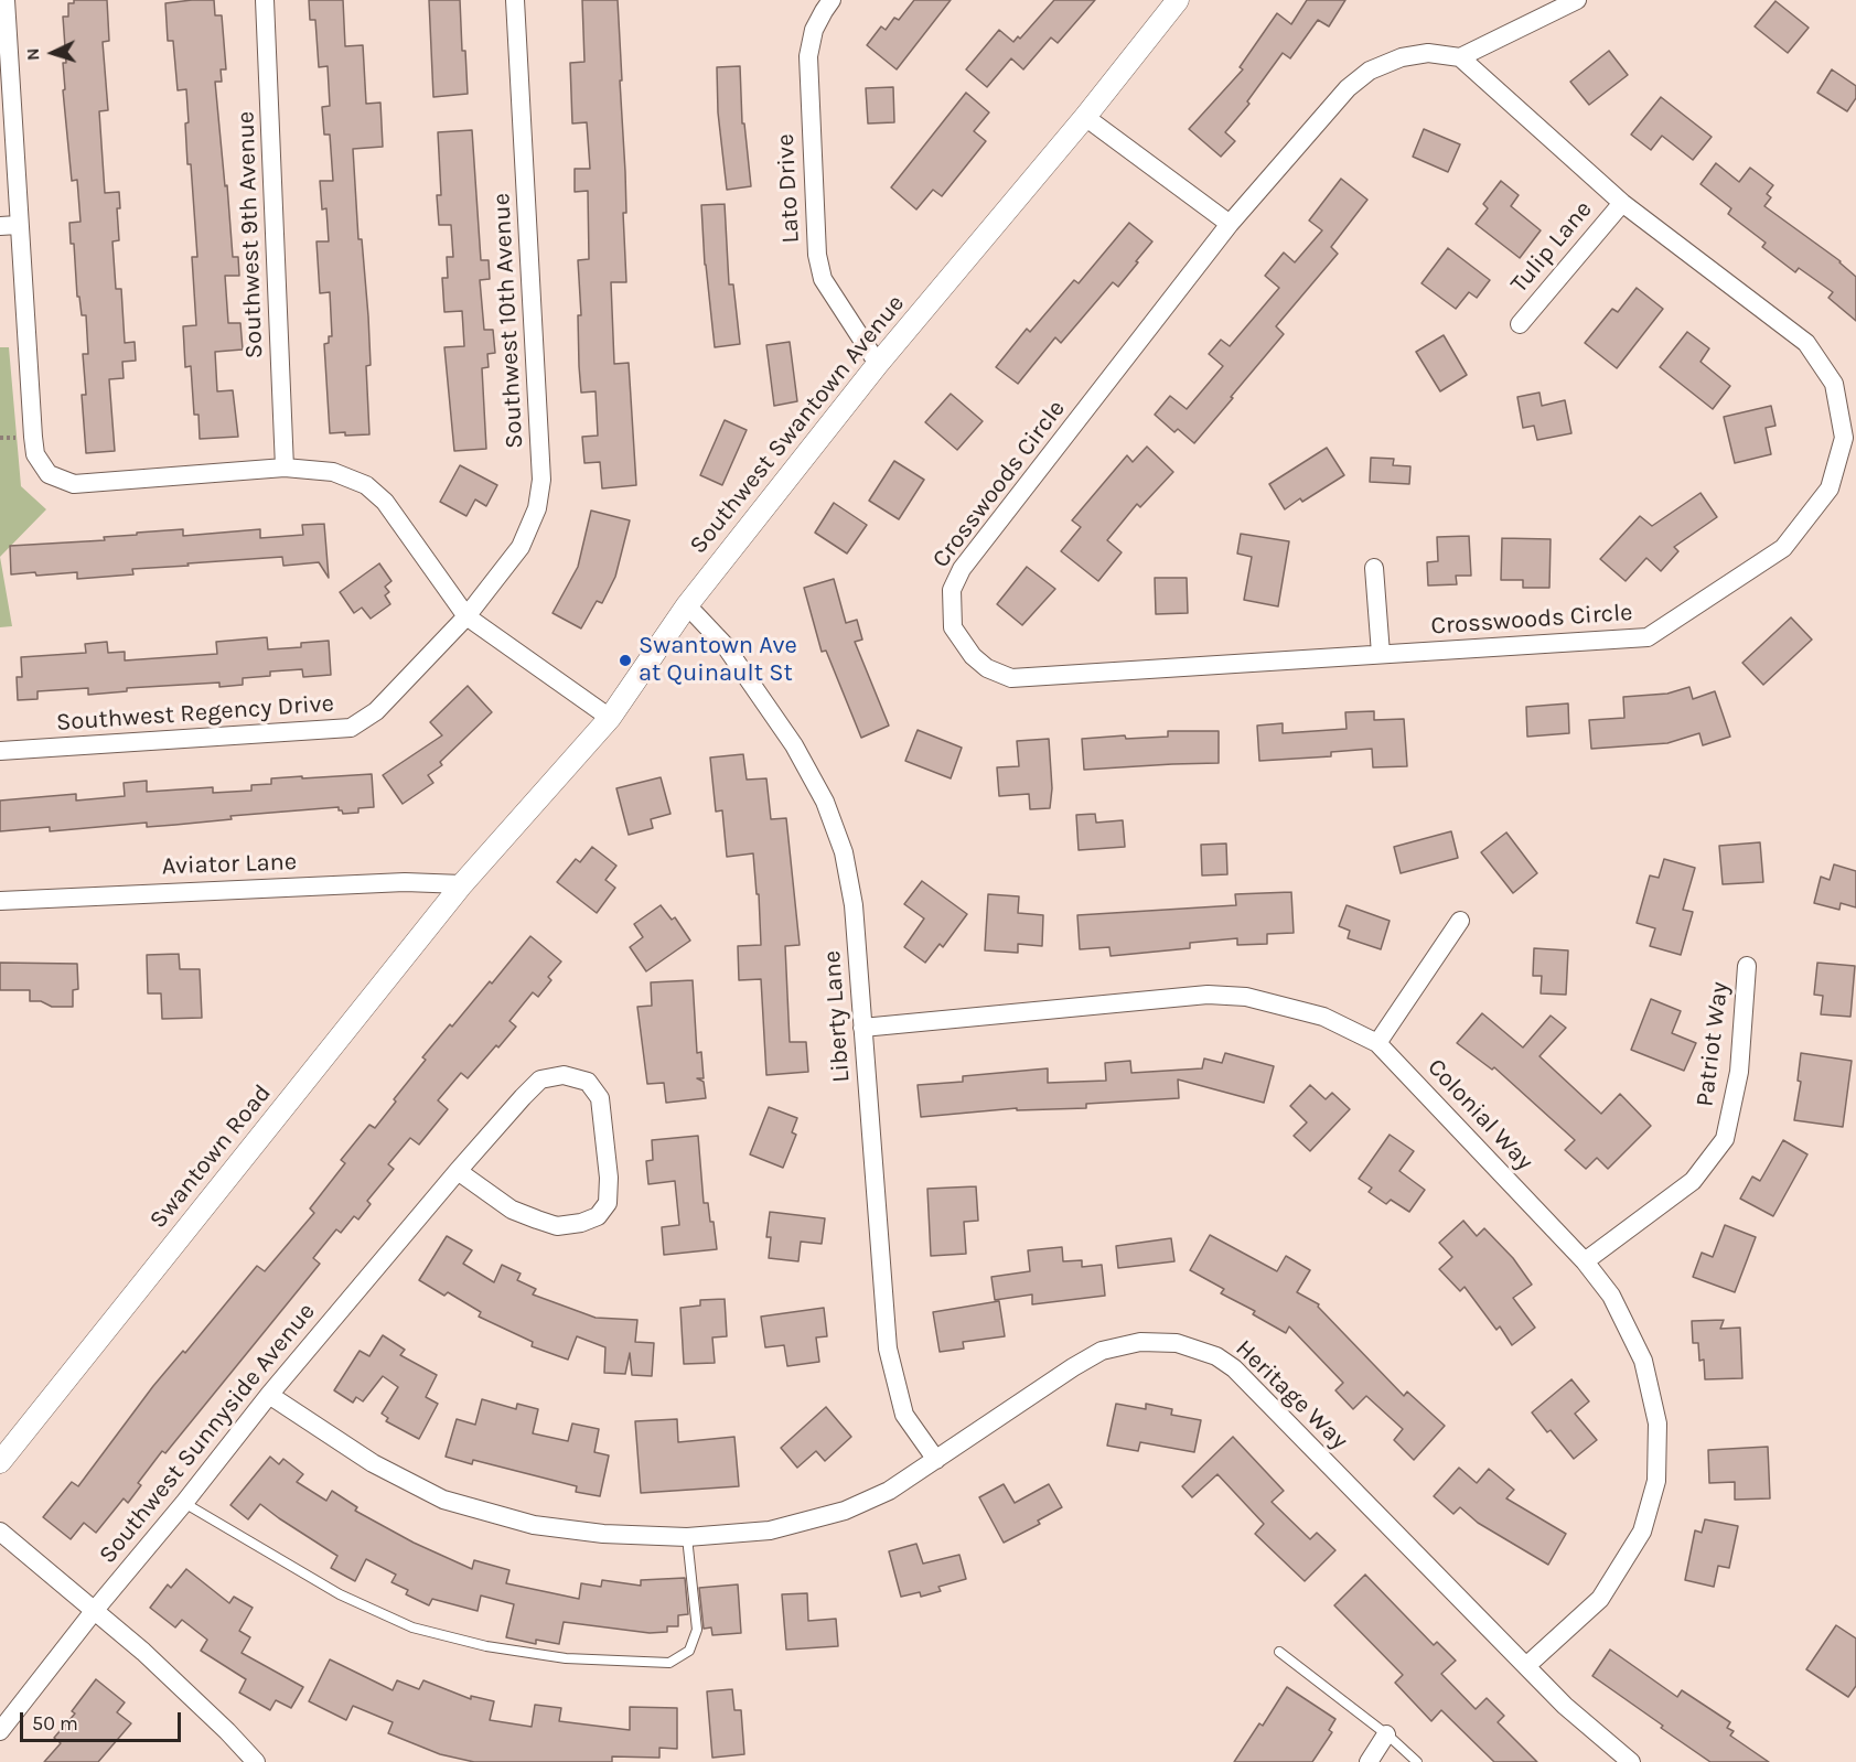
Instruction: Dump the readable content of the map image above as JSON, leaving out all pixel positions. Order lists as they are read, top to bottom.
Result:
{
  "streets": {
    "street": [
      "Lato Drive",
      "Southwest 9th Avenue",
      "Tulip Lane",
      "Southwest 10th Avenue",
      "Southwest Swantown Avenue",
      "Crosswoods Circle",
      "Southwest Regency Drive",
      "Aviator Lane",
      "Liberty Lane",
      "Patriot Way",
      "Colonial Way",
      "Swantown Road",
      "Heritage Way",
      "Southwest Sunnyside Avenue"
    ]
  },
  "crossings": [
    ["Lato Drive", "Southwest Swantown Avenue"],
    ["Tulip Lane", "Crosswoods Circle"],
    ["Southwest 10th Avenue", "Southwest Regency Drive"],
    ["Southwest Swantown Avenue", "Aviator Lane"],
    ["Southwest Swantown Avenue", "Liberty Lane"],
    ["Southwest Swantown Avenue", "Swantown Road"],
    ["Aviator Lane", "Swantown Road"],
    ["Liberty Lane", "Colonial Way"],
    ["Liberty Lane", "Heritage Way"],
    ["Patriot Way", "Colonial Way"],
    ["Colonial Way", "Heritage Way"],
    ["Heritage Way", "Southwest Sunnyside Avenue"]
  ],
  "places": ["Swantown Ave at Quinault St"],
  "scale_bar": "50 m",
  "north": "left"
}
